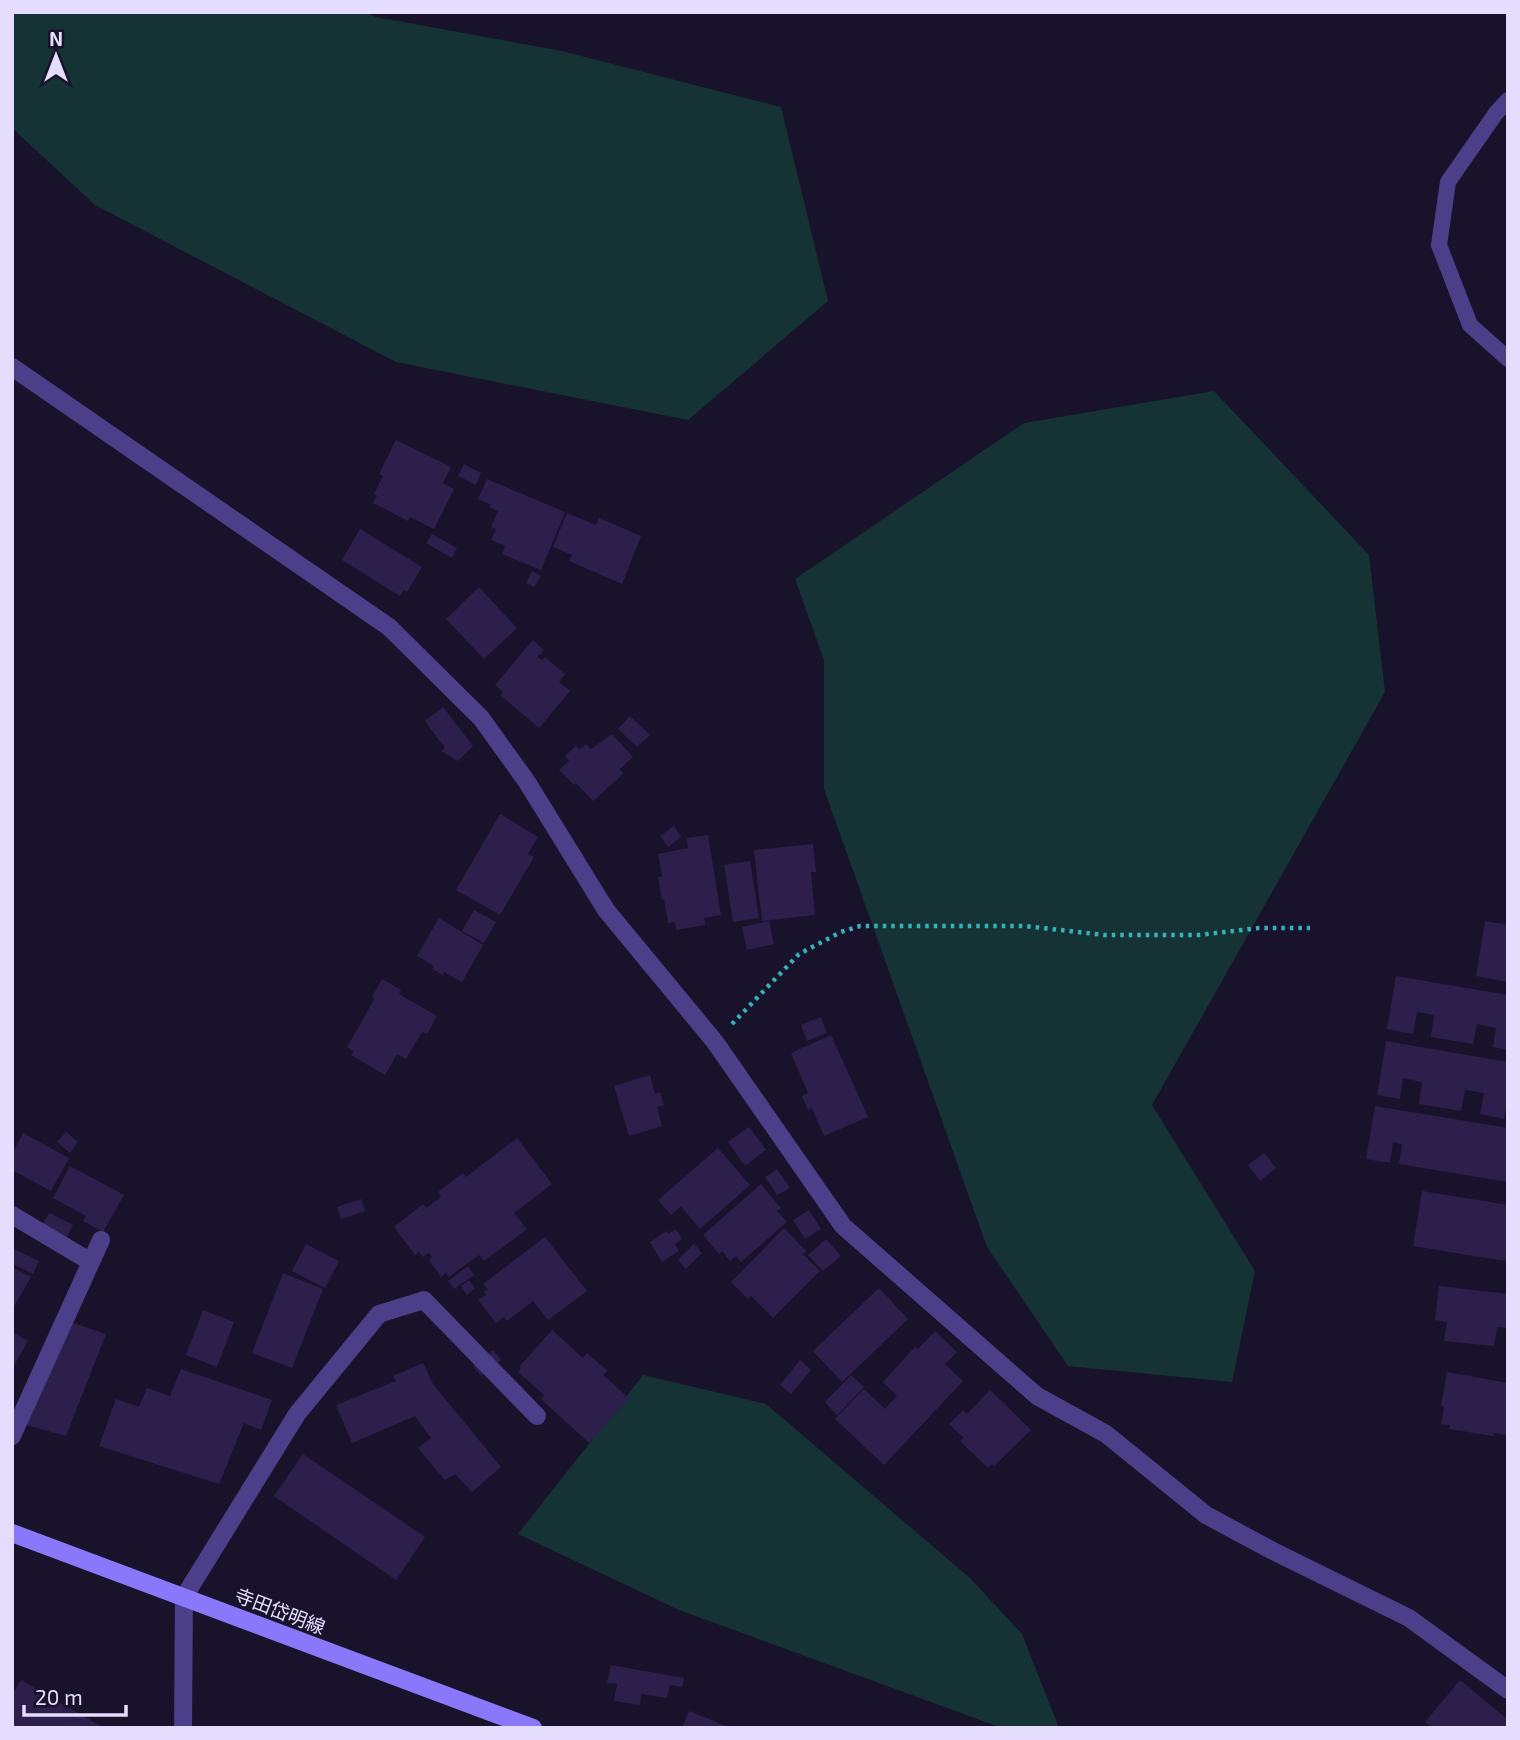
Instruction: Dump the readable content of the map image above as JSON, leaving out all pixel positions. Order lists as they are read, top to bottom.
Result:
{
  "streets": {
    "main road": ["寺田岱明線"]
  },
  "scale_bar": "20 m",
  "north": "top"
}
